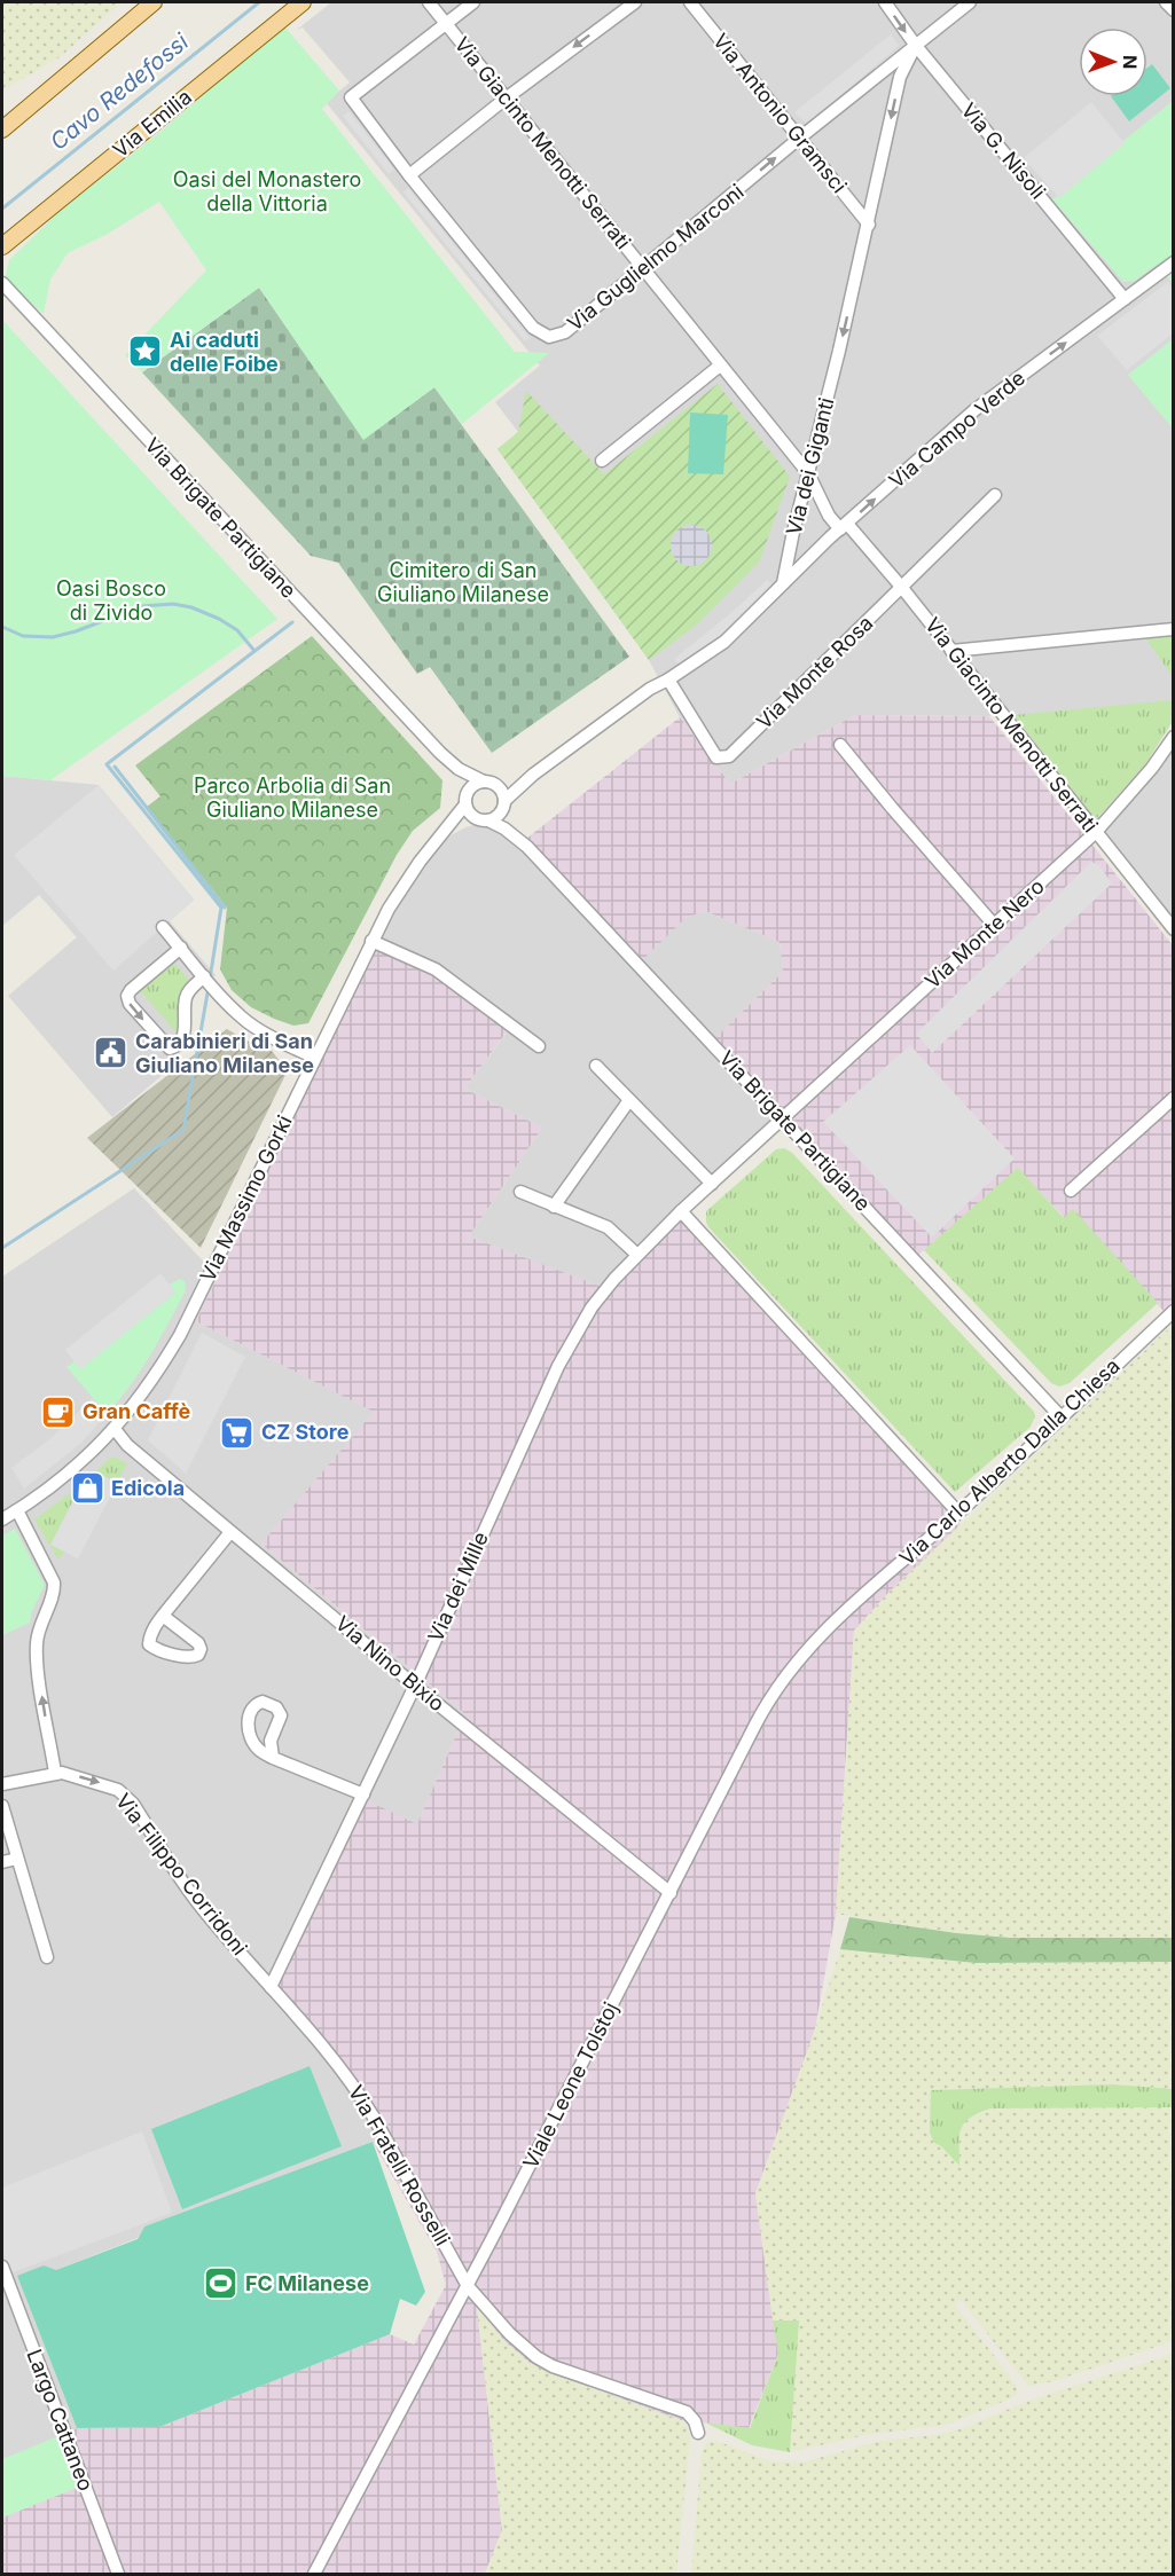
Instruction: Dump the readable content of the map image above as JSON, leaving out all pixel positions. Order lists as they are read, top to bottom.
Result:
{
  "streets": {
    "main road": ["Via Emilia"],
    "street": [
      "Via Antonio Gramsci",
      "Via Giacinto Menotti Serrati",
      "Via G. Nisoli",
      "Via Guglielmo Marconi",
      "Via Campo Verde",
      "Via dei Giganti",
      "Via Brigate Partigiane",
      "Via Monte Rosa",
      "Via Monte Nero",
      "Via Massimo Gorki",
      "Via Carlo Alberto Dalla Chiesa",
      "Via dei Mille",
      "Via Nino Bixio",
      "Via Filippo Corridoni",
      "Viale Leone Tolstoj",
      "Via Fratelli Rosselli",
      "Largo Cattaneo"
    ]
  },
  "crossings": [
    ["Via Antonio Gramsci", "Via Guglielmo Marconi"],
    ["Via Antonio Gramsci", "Via dei Giganti"],
    ["Via Giacinto Menotti Serrati", "Via Guglielmo Marconi"],
    ["Via Giacinto Menotti Serrati", "Via Campo Verde"],
    ["Via Giacinto Menotti Serrati", "Via dei Giganti"],
    ["Via Giacinto Menotti Serrati", "Via Monte Rosa"],
    ["Via Giacinto Menotti Serrati", "Via Monte Nero"],
    ["Via G. Nisoli", "Via Guglielmo Marconi"],
    ["Via G. Nisoli", "Via Campo Verde"],
    ["Via G. Nisoli", "Via dei Giganti"],
    ["Via Guglielmo Marconi", "Via dei Giganti"],
    ["Via Campo Verde", "Via dei Giganti"],
    ["Via Brigate Partigiane", "Via Monte Nero"],
    ["Via Brigate Partigiane", "Via Massimo Gorki"],
    ["Via Brigate Partigiane", "Via Carlo Alberto Dalla Chiesa"],
    ["Via Brigate Partigiane", "Via dei Mille"],
    ["Via Monte Nero", "Via dei Mille"],
    ["Via Massimo Gorki", "Via Nino Bixio"],
    ["Via Carlo Alberto Dalla Chiesa", "Viale Leone Tolstoj"],
    ["Via dei Mille", "Via Nino Bixio"],
    ["Via dei Mille", "Via Filippo Corridoni"],
    ["Via dei Mille", "Via Fratelli Rosselli"],
    ["Via Nino Bixio", "Viale Leone Tolstoj"],
    ["Via Filippo Corridoni", "Via Fratelli Rosselli"],
    ["Viale Leone Tolstoj", "Via Fratelli Rosselli"]
  ],
  "one_way": ["Via Campo Verde", "Via dei Giganti", "Via Filippo Corridoni"],
  "water": ["Cavo Redefossi"],
  "parks": [
    "Oasi del Monastero della Vittoria",
    "Cimitero di San Giuliano Milanese",
    "Oasi Bosco di Zivido",
    "Parco Arbolia di San Giuliano Milanese"
  ],
  "places": {
    "place": ["Ai caduti delle Foibe"],
    "public building": ["Carabinieri di San Giuliano Milanese"],
    "cafe": ["Gran Caffè"],
    "supermarket": ["CZ Store"],
    "shop": ["Edicola"],
    "sports": ["FC Milanese"]
  },
  "north": "right"
}
